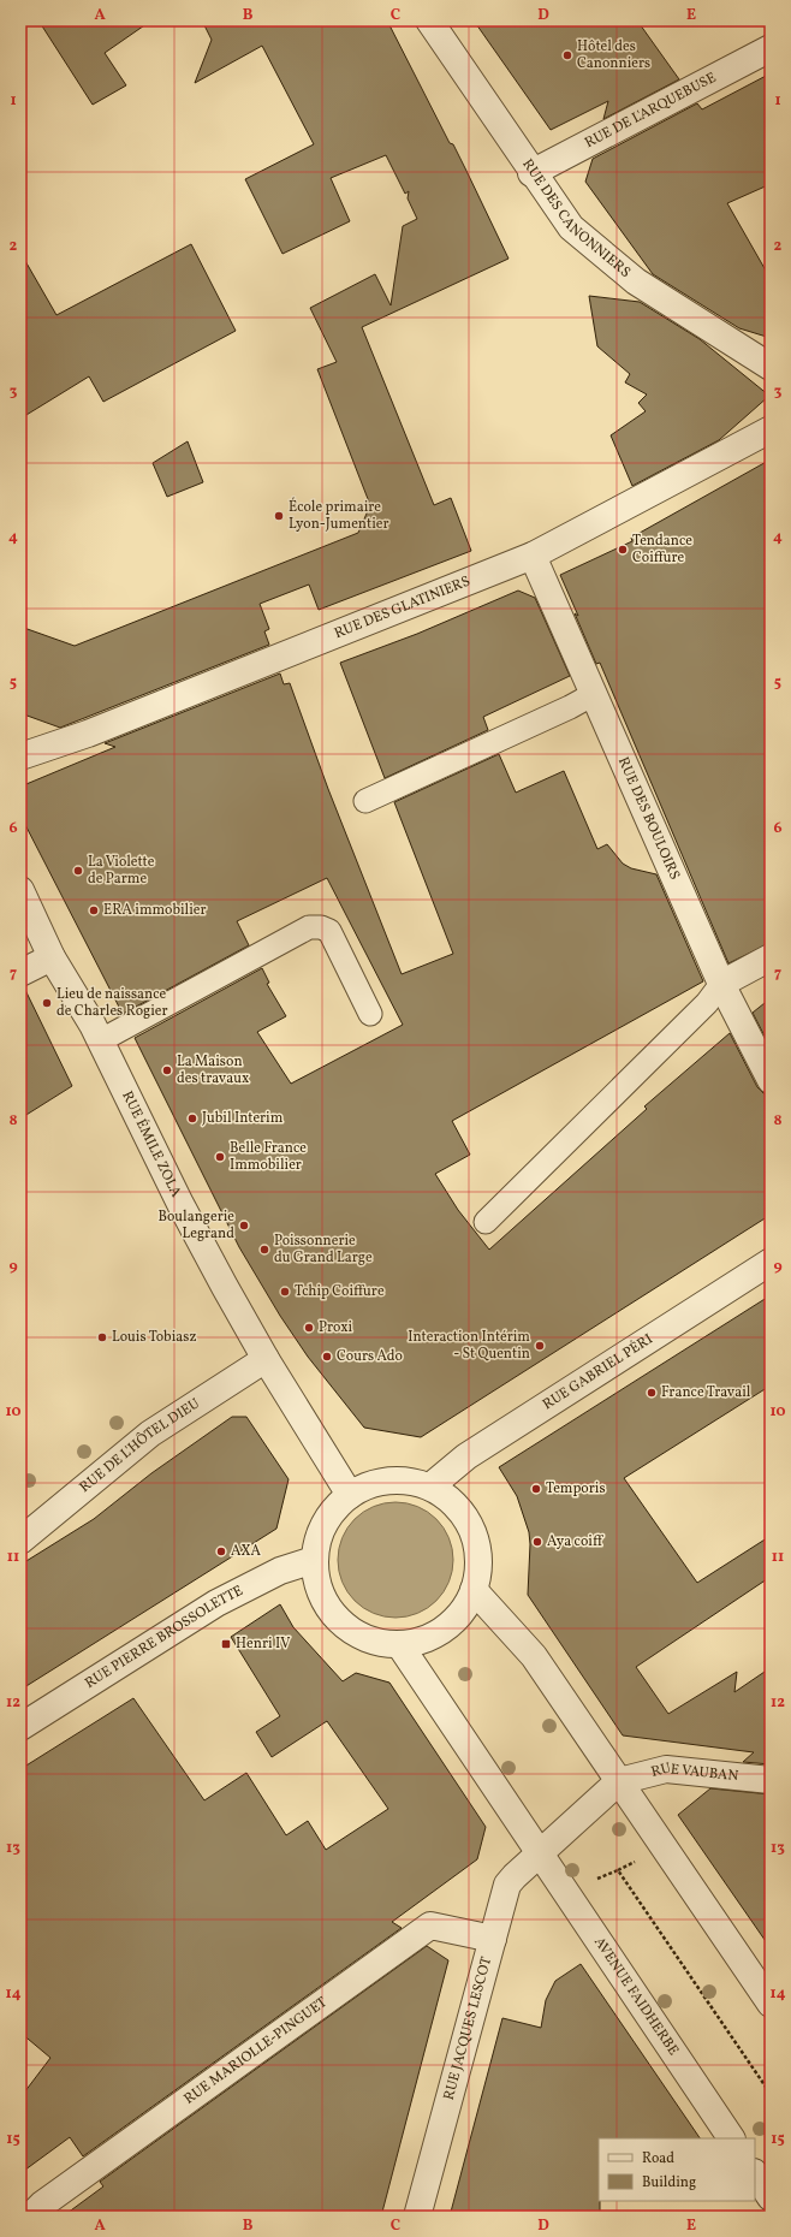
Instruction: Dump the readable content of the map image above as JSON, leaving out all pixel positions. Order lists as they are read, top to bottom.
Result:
{
  "streets": {
    "street": [
      "RUE DE L'ARQUEBUSE",
      "RUE DES CANONNIERS",
      "RUE DES GLATINIERS",
      "RUE DES BOULOIRS",
      "RUE ÉMILE ZOLA",
      "RUE GABRIEL PÉRI",
      "RUE DE L'HÔTEL DIEU",
      "RUE PIERRE BROSSOLETTE",
      "RUE VAUBAN",
      "AVENUE FAIDHERBE",
      "RUE JACQUES LESCOT",
      "RUE MARIOLLE-PINGUET"
    ]
  },
  "crossings": [
    ["RUE DE L'ARQUEBUSE", "RUE DES CANONNIERS"],
    ["RUE DES GLATINIERS", "RUE DES BOULOIRS"],
    ["RUE ÉMILE ZOLA", "RUE GABRIEL PÉRI"],
    ["RUE ÉMILE ZOLA", "RUE DE L'HÔTEL DIEU"],
    ["RUE ÉMILE ZOLA", "RUE PIERRE BROSSOLETTE"],
    ["RUE ÉMILE ZOLA", "AVENUE FAIDHERBE"],
    ["RUE GABRIEL PÉRI", "RUE PIERRE BROSSOLETTE"],
    ["RUE GABRIEL PÉRI", "AVENUE FAIDHERBE"],
    ["RUE PIERRE BROSSOLETTE", "AVENUE FAIDHERBE"],
    ["AVENUE FAIDHERBE", "RUE JACQUES LESCOT"],
    ["RUE JACQUES LESCOT", "RUE MARIOLLE-PINGUET"]
  ],
  "places": {
    "other": [
      "Hôtel des Canonniers",
      "École primaire Lyon-Jumentier",
      "Tendance Coiffure",
      "La Violette de Parme",
      "ERA immobilier",
      "Lieu de naissance de Charles Rogier",
      "La Maison des travaux",
      "Jubil Interim",
      "Belle France Immobilier",
      "Boulangerie Legrand",
      "Poissonnerie du Grand Large",
      "Tchip Coiffure",
      "Proxi",
      "Louis Tobiasz",
      "Interaction Intérim - St Quentin",
      "Cours Ado",
      "France Travail",
      "Temporis",
      "Aya coiff",
      "AXA"
    ],
    "transit": ["Henri IV"]
  },
  "legend": ["Road", "Building"],
  "grid": {
    "columns": [
      "A",
      "B",
      "C",
      "D",
      "E"
    ],
    "rows": [
      "1",
      "2",
      "3",
      "4",
      "5",
      "6",
      "7",
      "8",
      "9",
      "10",
      "11",
      "12",
      "13",
      "14",
      "15"
    ]
  }
}
